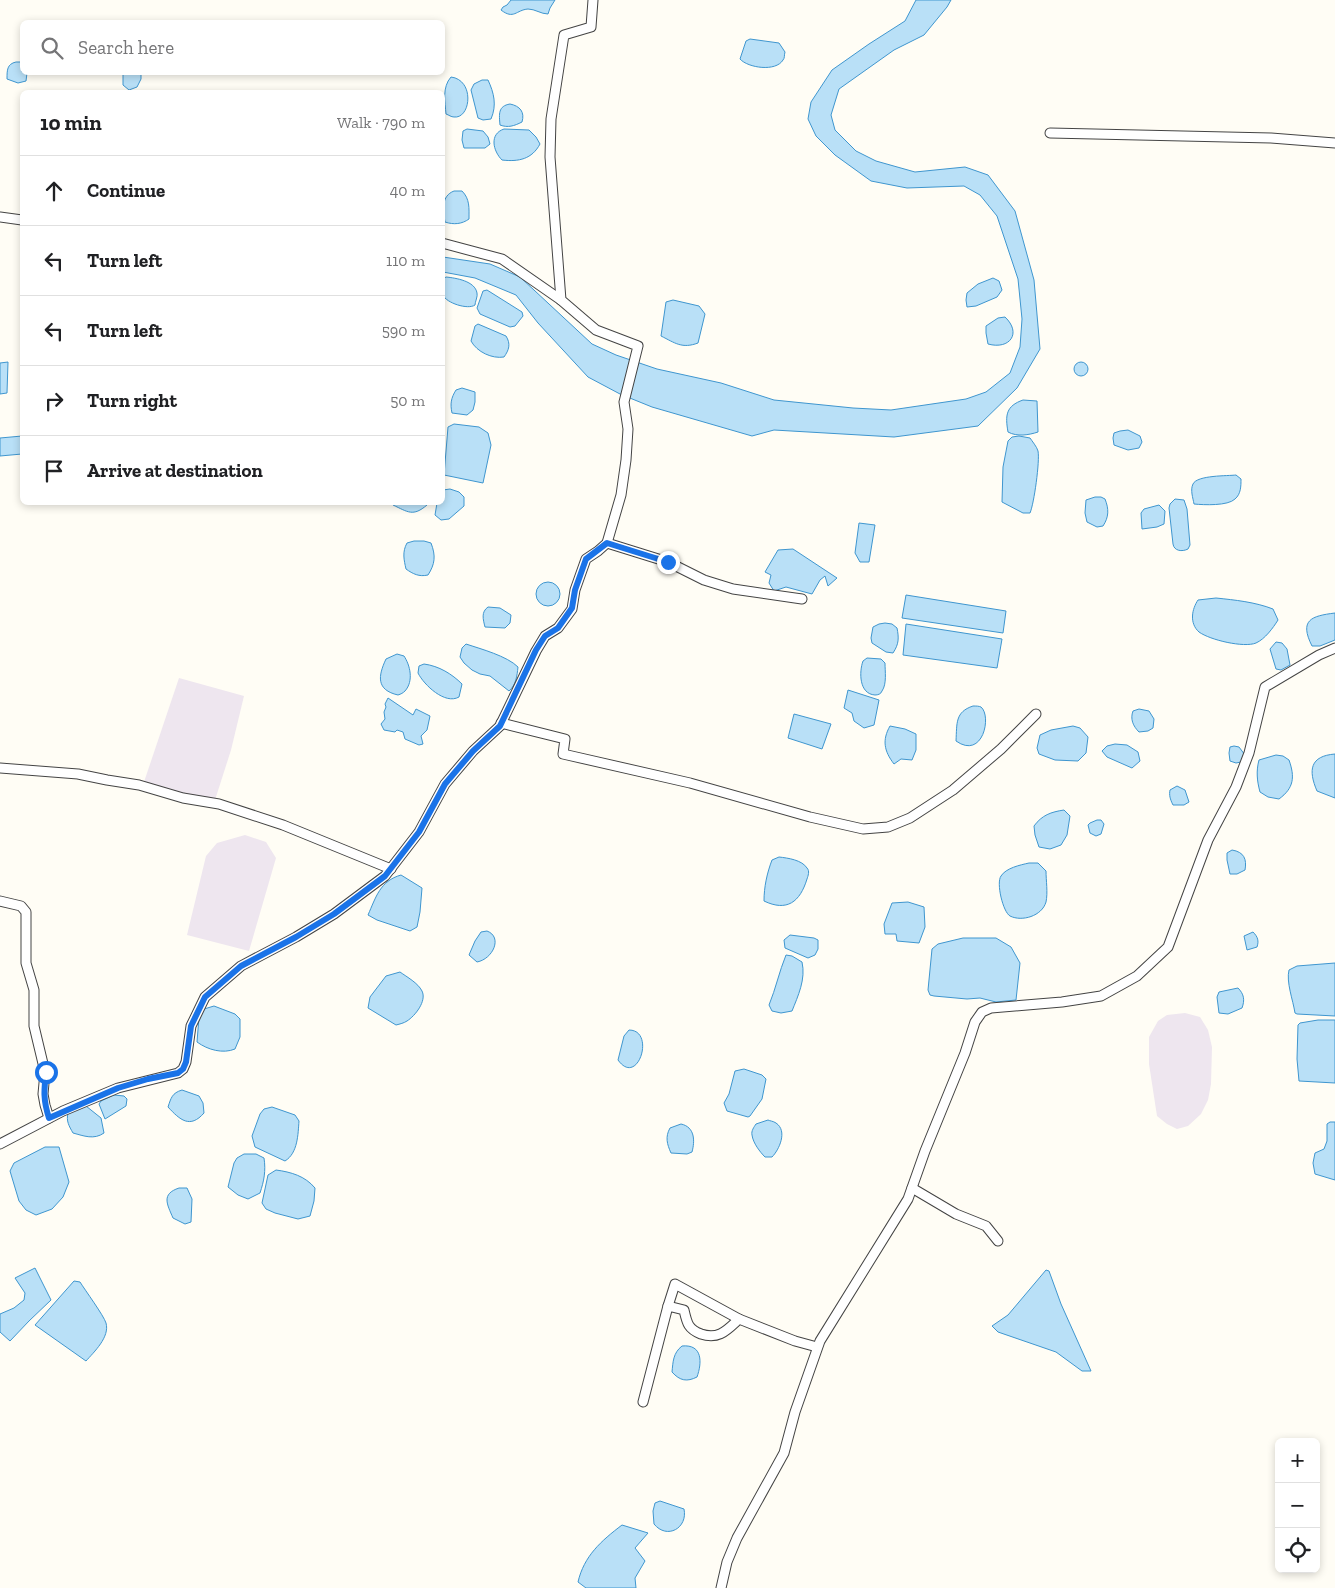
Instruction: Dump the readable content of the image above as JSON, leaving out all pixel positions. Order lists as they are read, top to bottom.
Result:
{
  "page": {
    "search": "Search here",
    "heading": ["10 min", "Walk · 790 m"],
    "list": [
      ["Continue", "40 m"],
      ["Turn left", "110 m"],
      ["Turn left", "590 m"],
      ["Turn right", "50 m"],
      "Arrive at destination"
    ],
    "map_buttons": ["+", "−"]
  }
}
